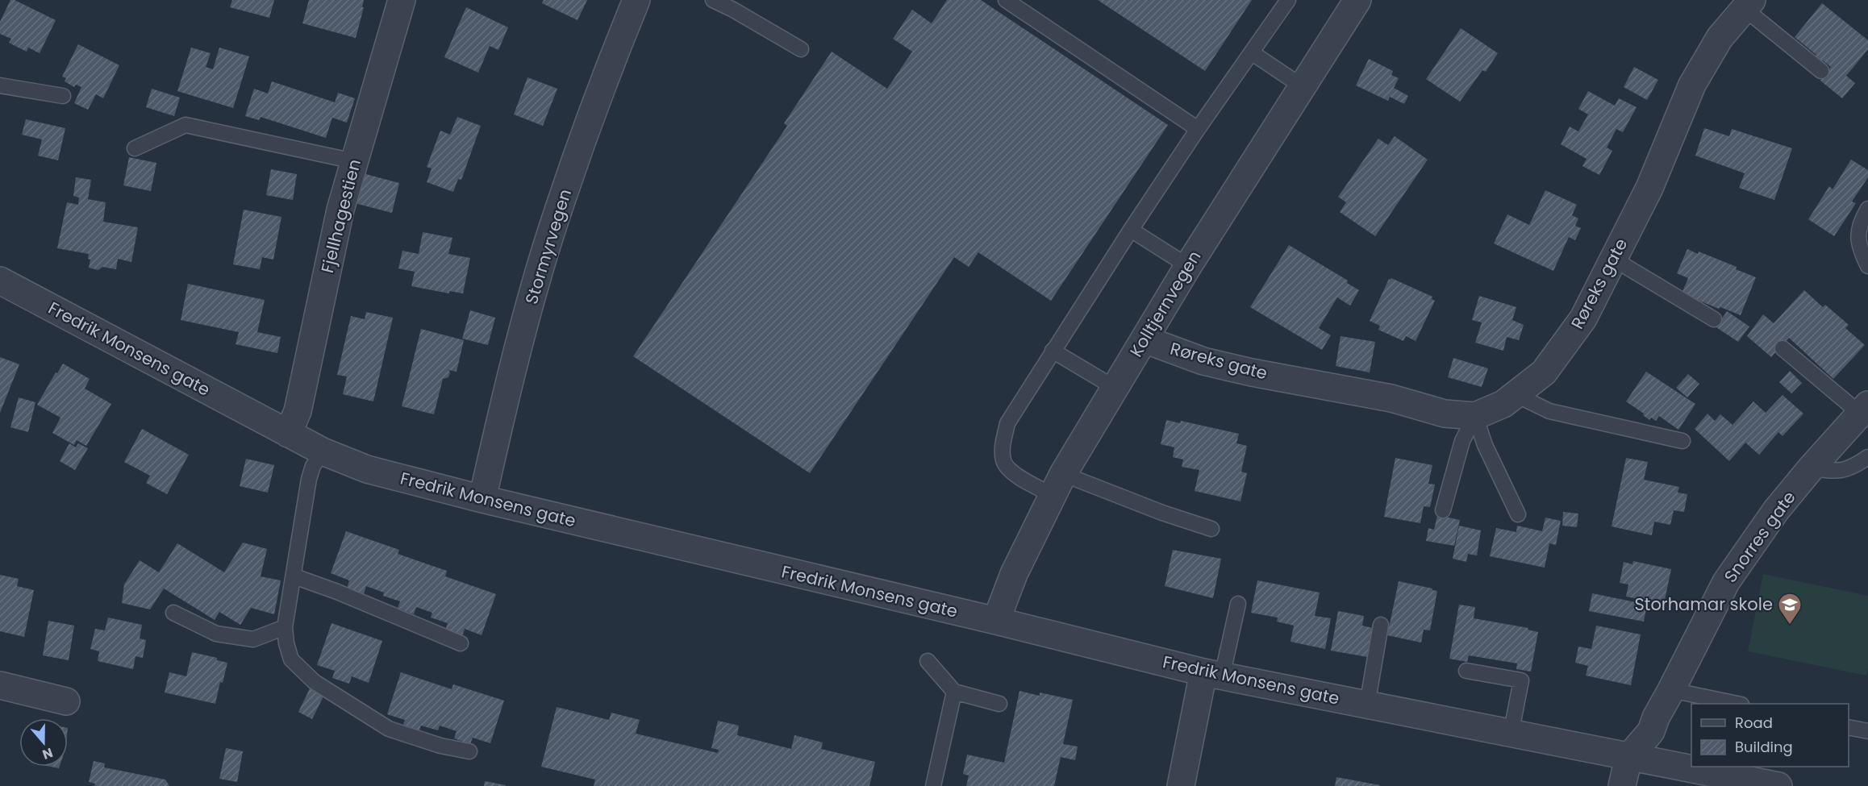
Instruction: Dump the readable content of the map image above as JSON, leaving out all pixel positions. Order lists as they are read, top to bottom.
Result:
{
  "streets": {
    "street": [
      "Fjellhagestien",
      "Stormyrvegen",
      "Røreks gate",
      "Kolltjernvegen",
      "Fredrik Monsens gate",
      "Snorres gate"
    ]
  },
  "crossings": [
    ["Fjellhagestien", "Fredrik Monsens gate"],
    ["Stormyrvegen", "Fredrik Monsens gate"],
    ["Røreks gate", "Kolltjernvegen"],
    ["Kolltjernvegen", "Fredrik Monsens gate"],
    ["Fredrik Monsens gate", "Snorres gate"]
  ],
  "places": {
    "school or university": ["Storhamar skole"]
  },
  "legend": ["Road", "Building"],
  "north": "bottom"
}
